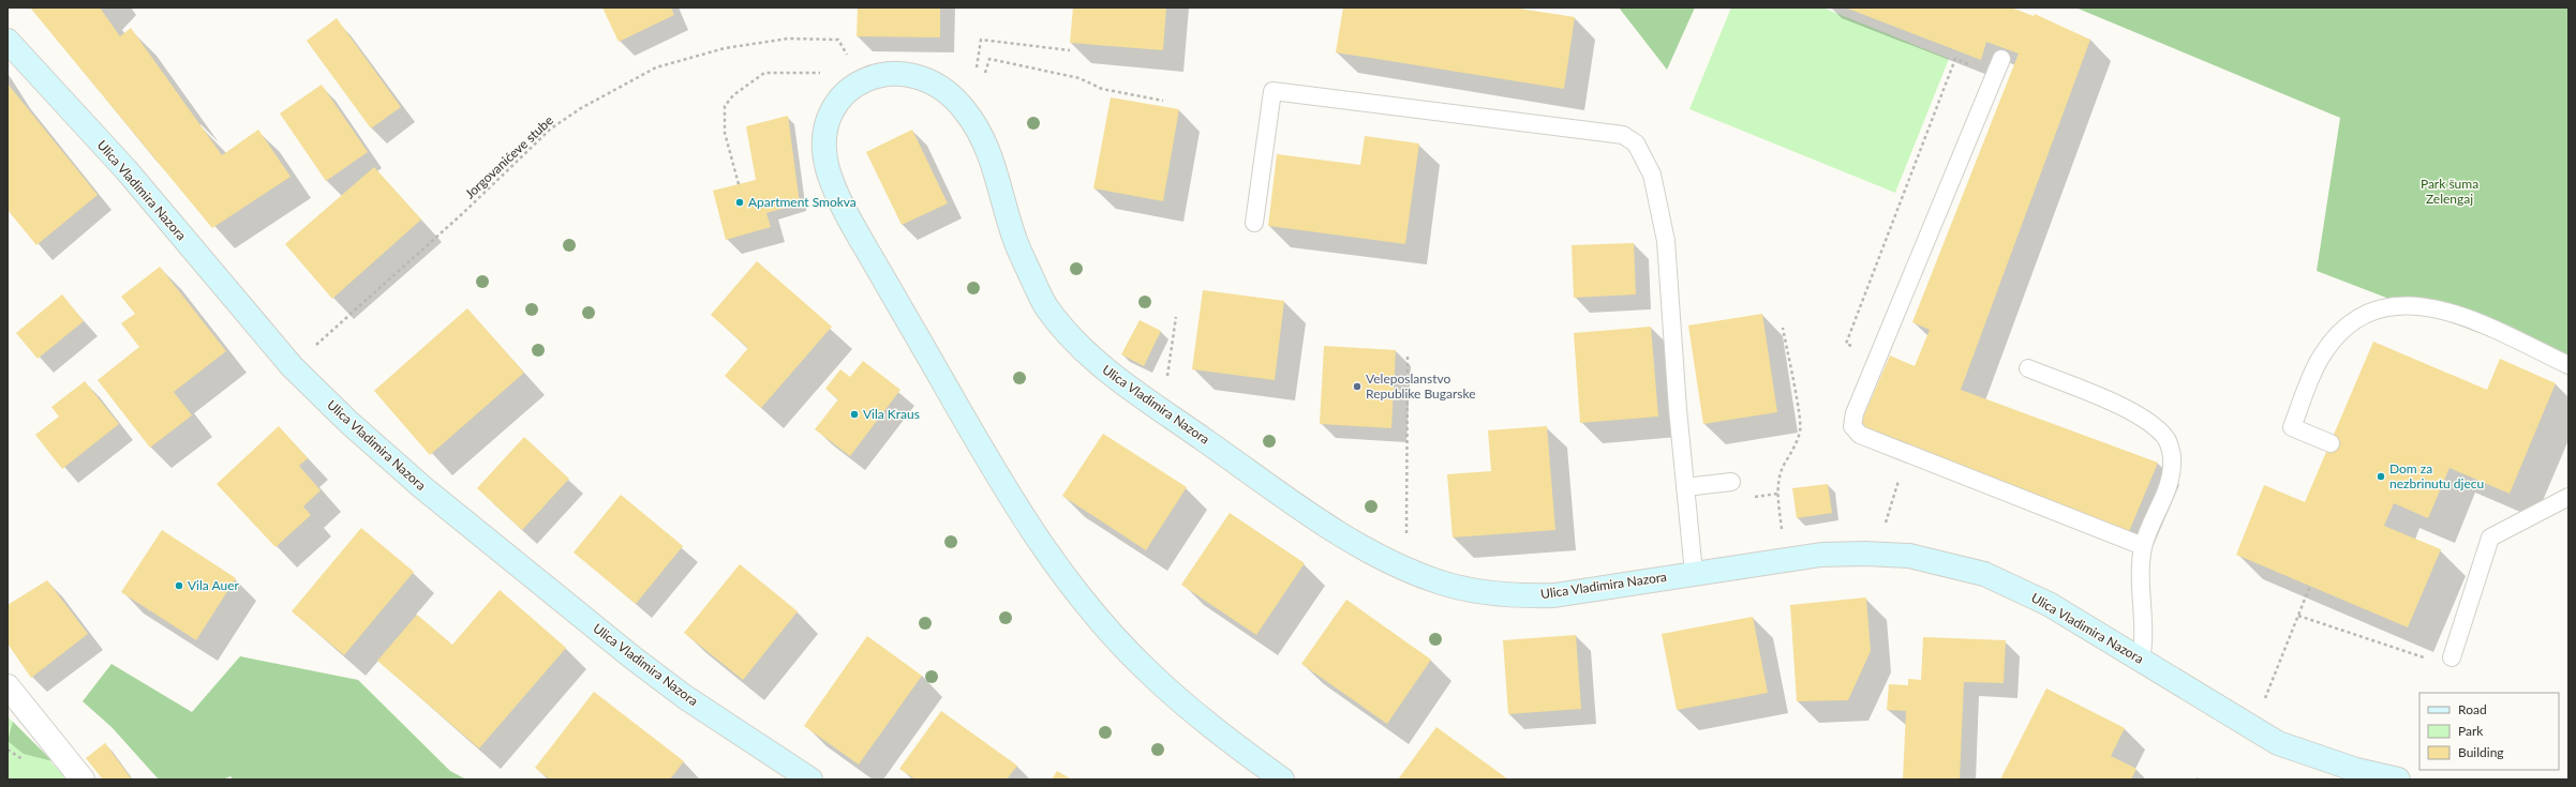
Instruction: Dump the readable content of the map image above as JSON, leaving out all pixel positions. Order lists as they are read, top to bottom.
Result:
{
  "streets": {
    "street": ["Ulica Vladimira Nazora"],
    "path": ["Jorgovanićeve stube"]
  },
  "parks": ["Park šuma Zelengaj"],
  "places": [
    "Apartment Smokva",
    "Veleposlanstvo Republike Bugarske",
    "Vila Kraus",
    "Dom za nezbrinutu djecu",
    "Vila Auer"
  ],
  "legend": ["Road", "Park", "Building"]
}
